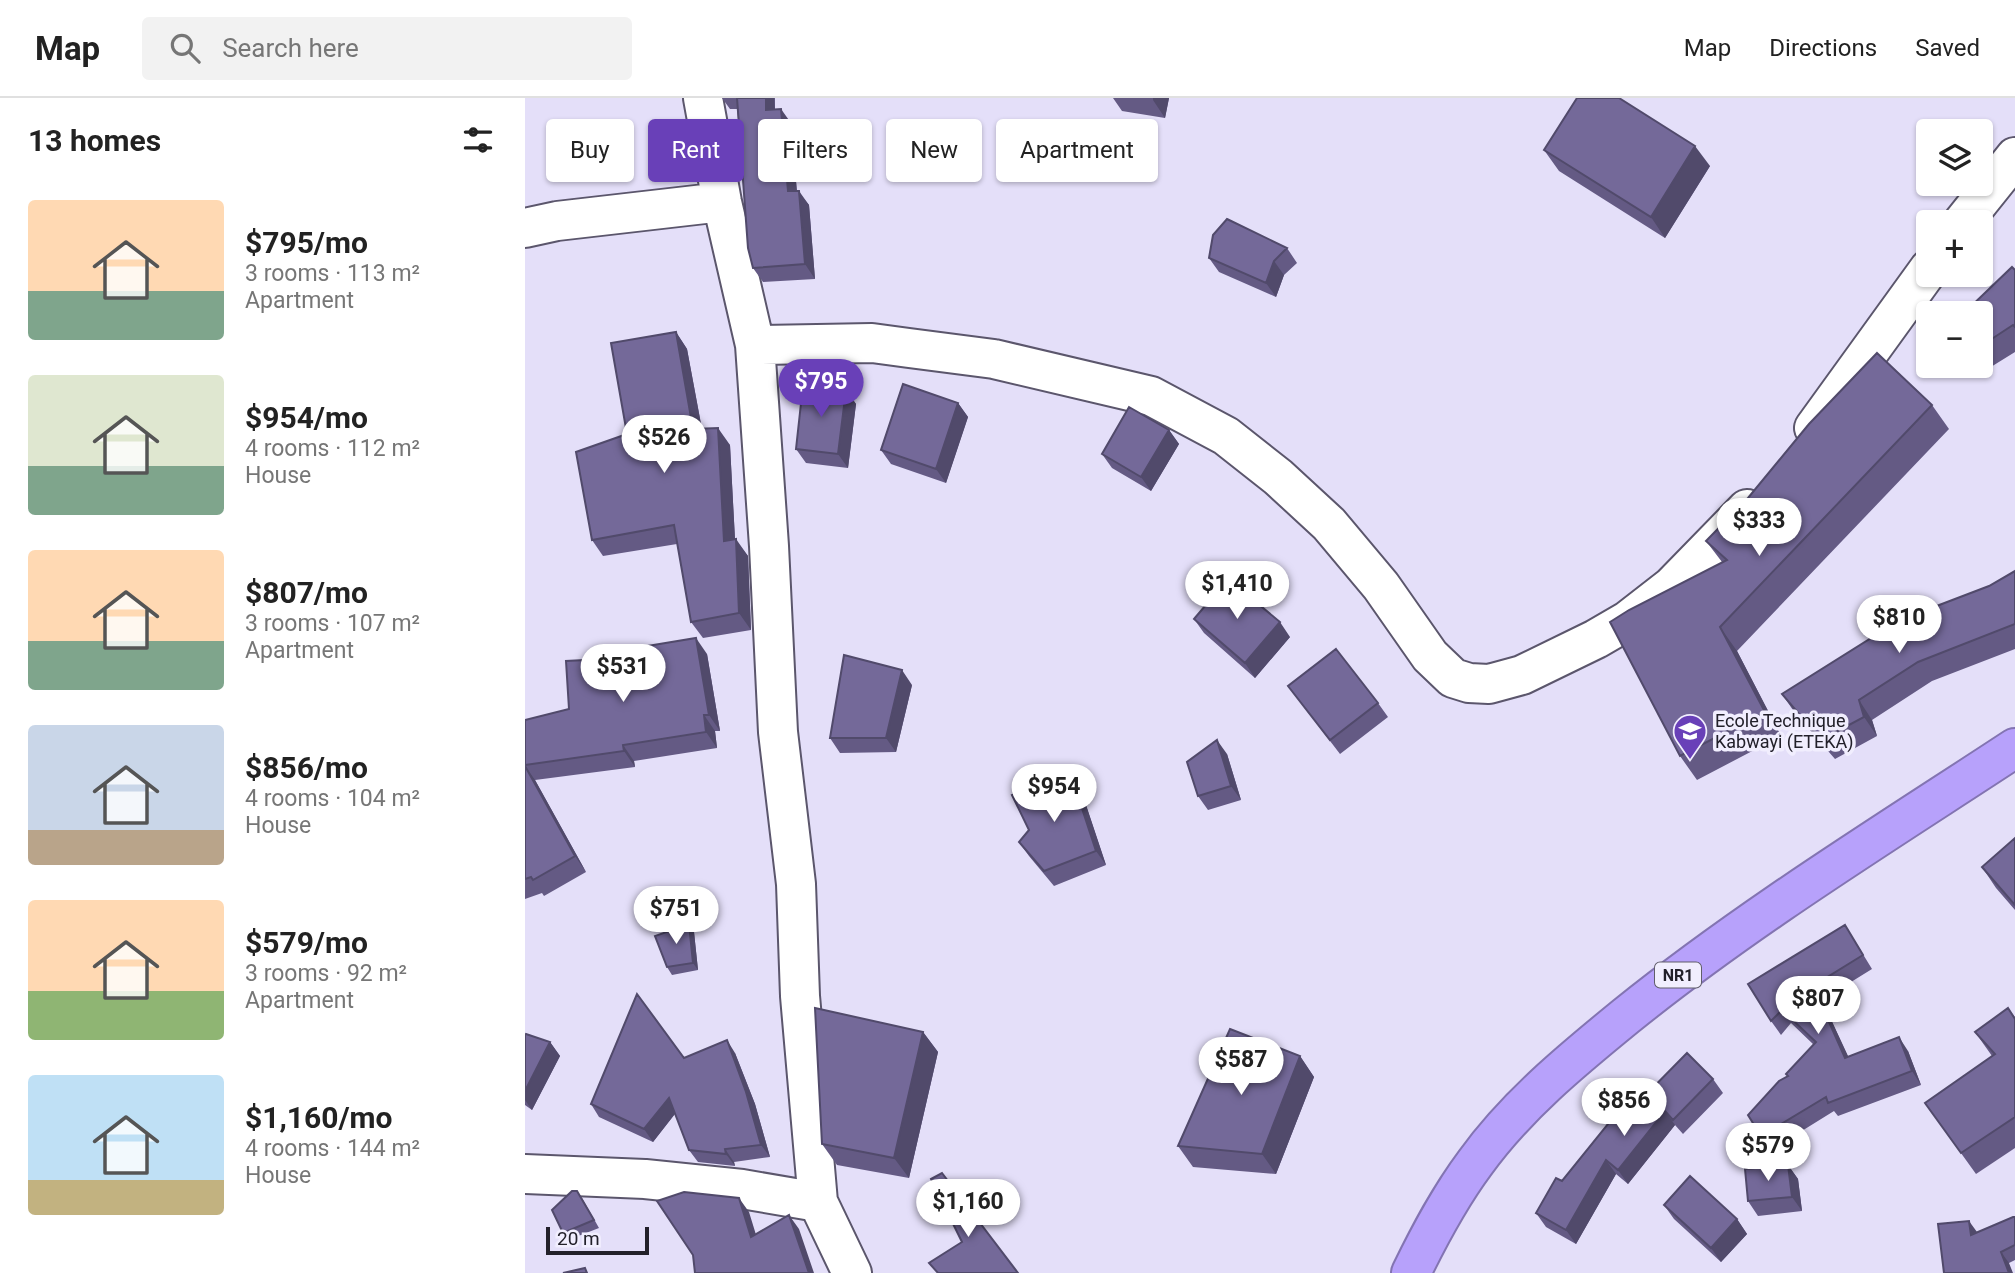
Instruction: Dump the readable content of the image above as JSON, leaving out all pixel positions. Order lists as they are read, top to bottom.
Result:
{
  "streets": {
    "highway": ["NR1"]
  },
  "places": {
    "school or university": ["Ecole Technique Kabwayi (ETEKA)"]
  },
  "scale_bar": "20 m",
  "page": {
    "header": "Map",
    "search": "Search here",
    "nav": ["Map", "Directions", "Saved"],
    "heading": "13 homes",
    "map_buttons": ["+", "−"],
    "chip": [
      "Buy",
      "Rent",
      "Filters",
      "New",
      "Apartment"
    ],
    "list": [
      {
        "name": "$795/mo",
        "note": "3 rooms · 113 m² · Apartment"
      },
      {
        "name": "$954/mo",
        "note": "4 rooms · 112 m² · House"
      },
      {
        "name": "$807/mo",
        "note": "3 rooms · 107 m² · Apartment"
      },
      {
        "name": "$856/mo",
        "note": "4 rooms · 104 m² · House"
      },
      {
        "name": "$579/mo",
        "note": "3 rooms · 92 m² · Apartment"
      },
      {
        "name": "$1,160/mo",
        "note": "4 rooms · 144 m² · House"
      }
    ],
    "price": [
      "$795",
      "$526",
      "$333",
      "$1,410",
      "$810",
      "$531",
      "$954",
      "$751",
      "$807",
      "$587",
      "$856",
      "$579",
      "$1,160"
    ],
    "scale": "20 m"
  }
}
